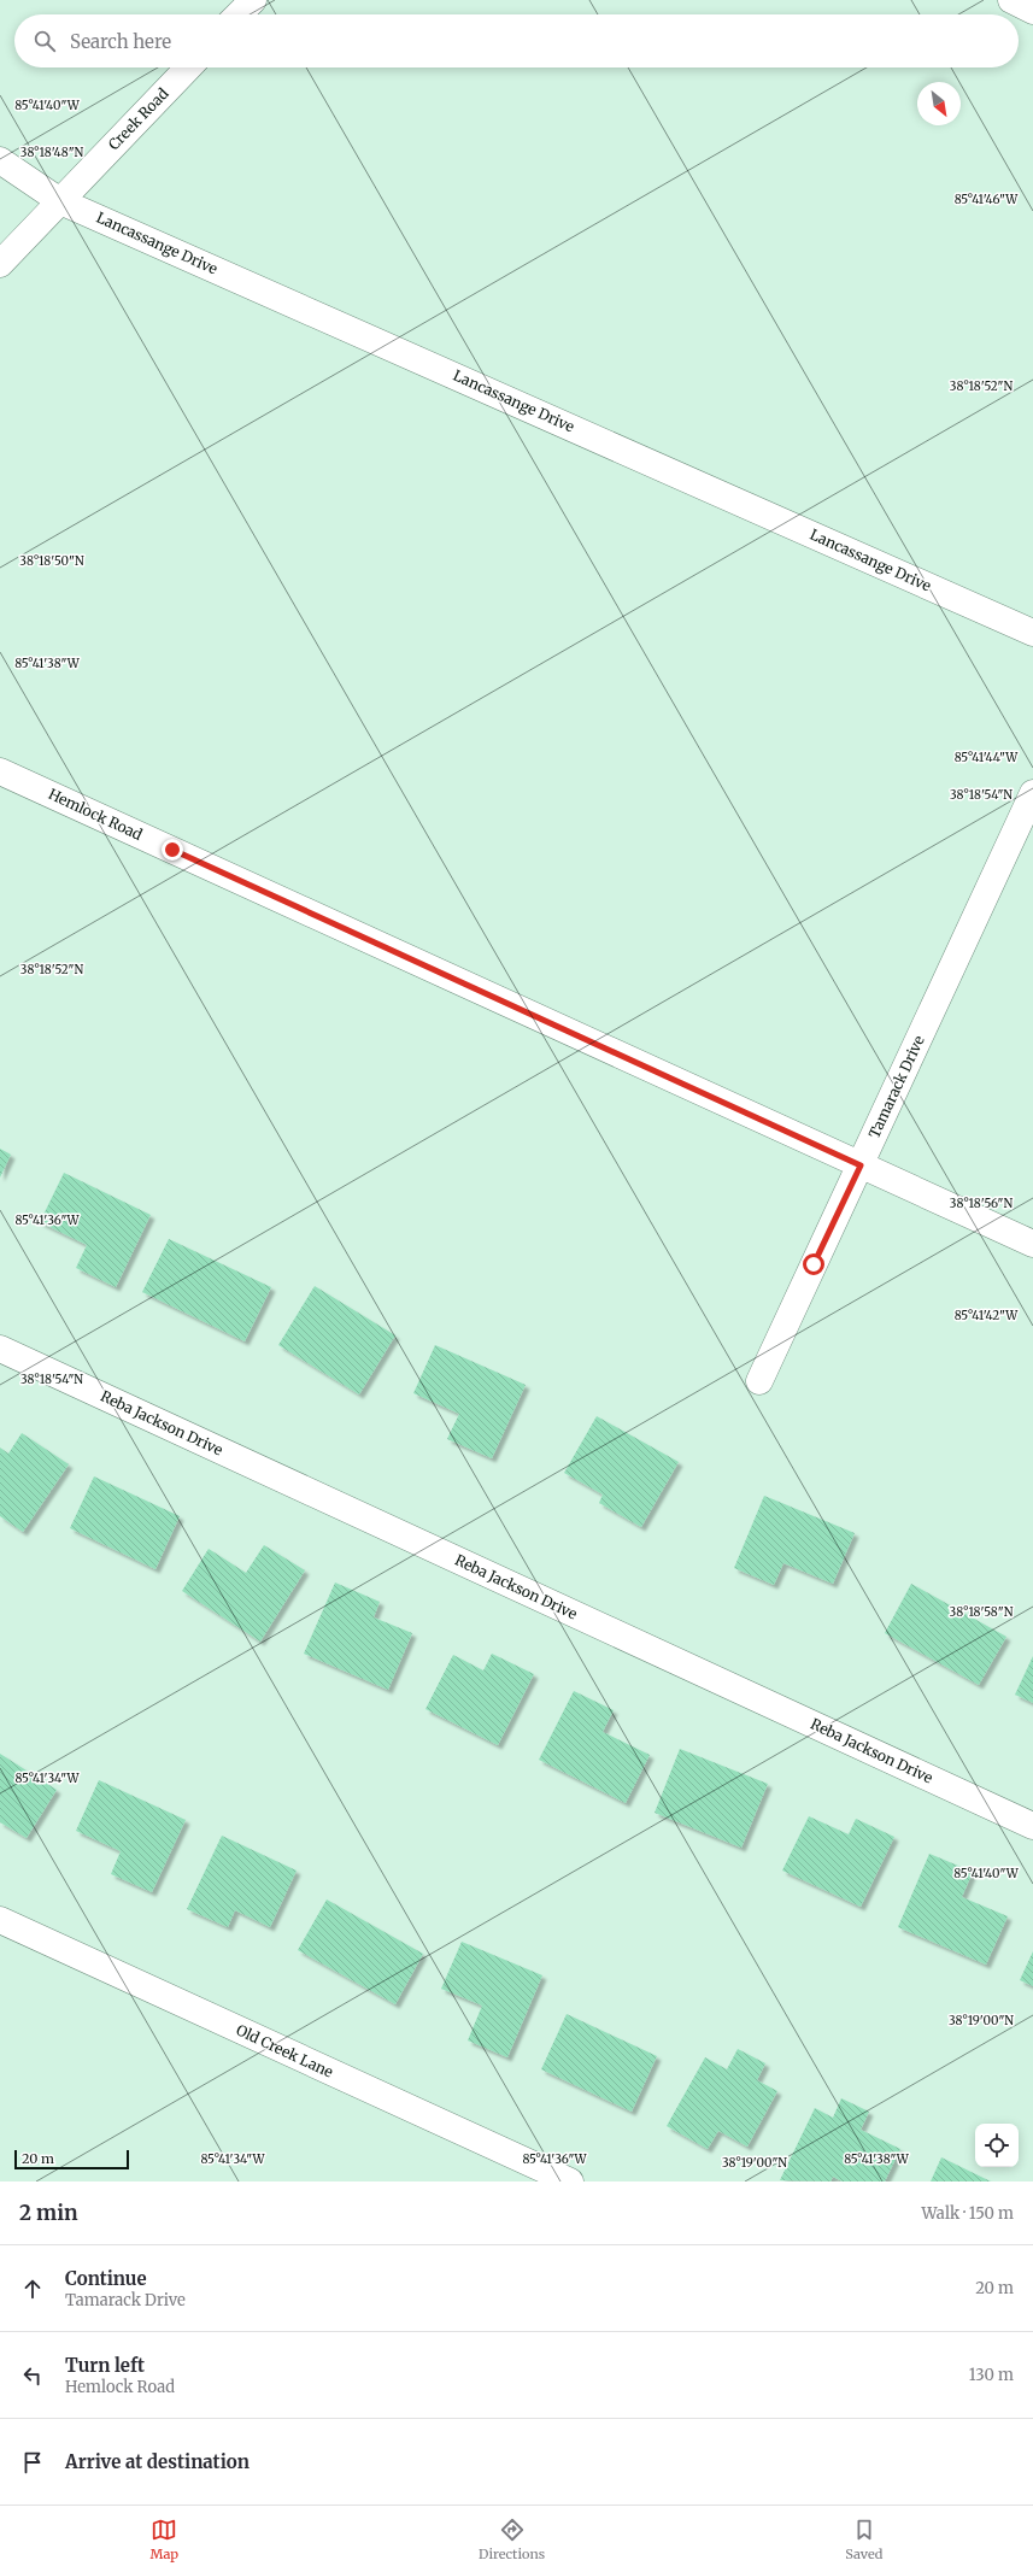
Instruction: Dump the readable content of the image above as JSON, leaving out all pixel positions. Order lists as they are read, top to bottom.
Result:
{
  "streets": {
    "street": [
      "Creek Road",
      "Lancassange Drive",
      "Hemlock Road",
      "Tamarack Drive",
      "Reba Jackson Drive",
      "Old Creek Lane"
    ]
  },
  "crossings": [
    ["Creek Road", "Lancassange Drive"],
    ["Hemlock Road", "Tamarack Drive"]
  ],
  "scale_bar": "20 m",
  "north": "bottom right",
  "page": {
    "search": "Search here",
    "scale": "20 m",
    "heading": ["2 min", "Walk · 150 m"],
    "list": [
      ["Continue", "Tamarack Drive", "20 m"],
      ["Turn left", "Hemlock Road", "130 m"],
      "Arrive at destination"
    ],
    "nav": ["Map", "Directions", "Saved"]
  },
  "coordinates": [
    "85°41'40\"W",
    "38°18'48\"N",
    "85°41'46\"W",
    "38°18'52\"N",
    "38°18'50\"N",
    "85°41'38\"W",
    "85°41'44\"W",
    "38°18'54\"N",
    "38°18'56\"N",
    "85°41'36\"W",
    "85°41'42\"W",
    "38°18'58\"N",
    "85°41'34\"W",
    "38°19'00\"N"
  ]
}
